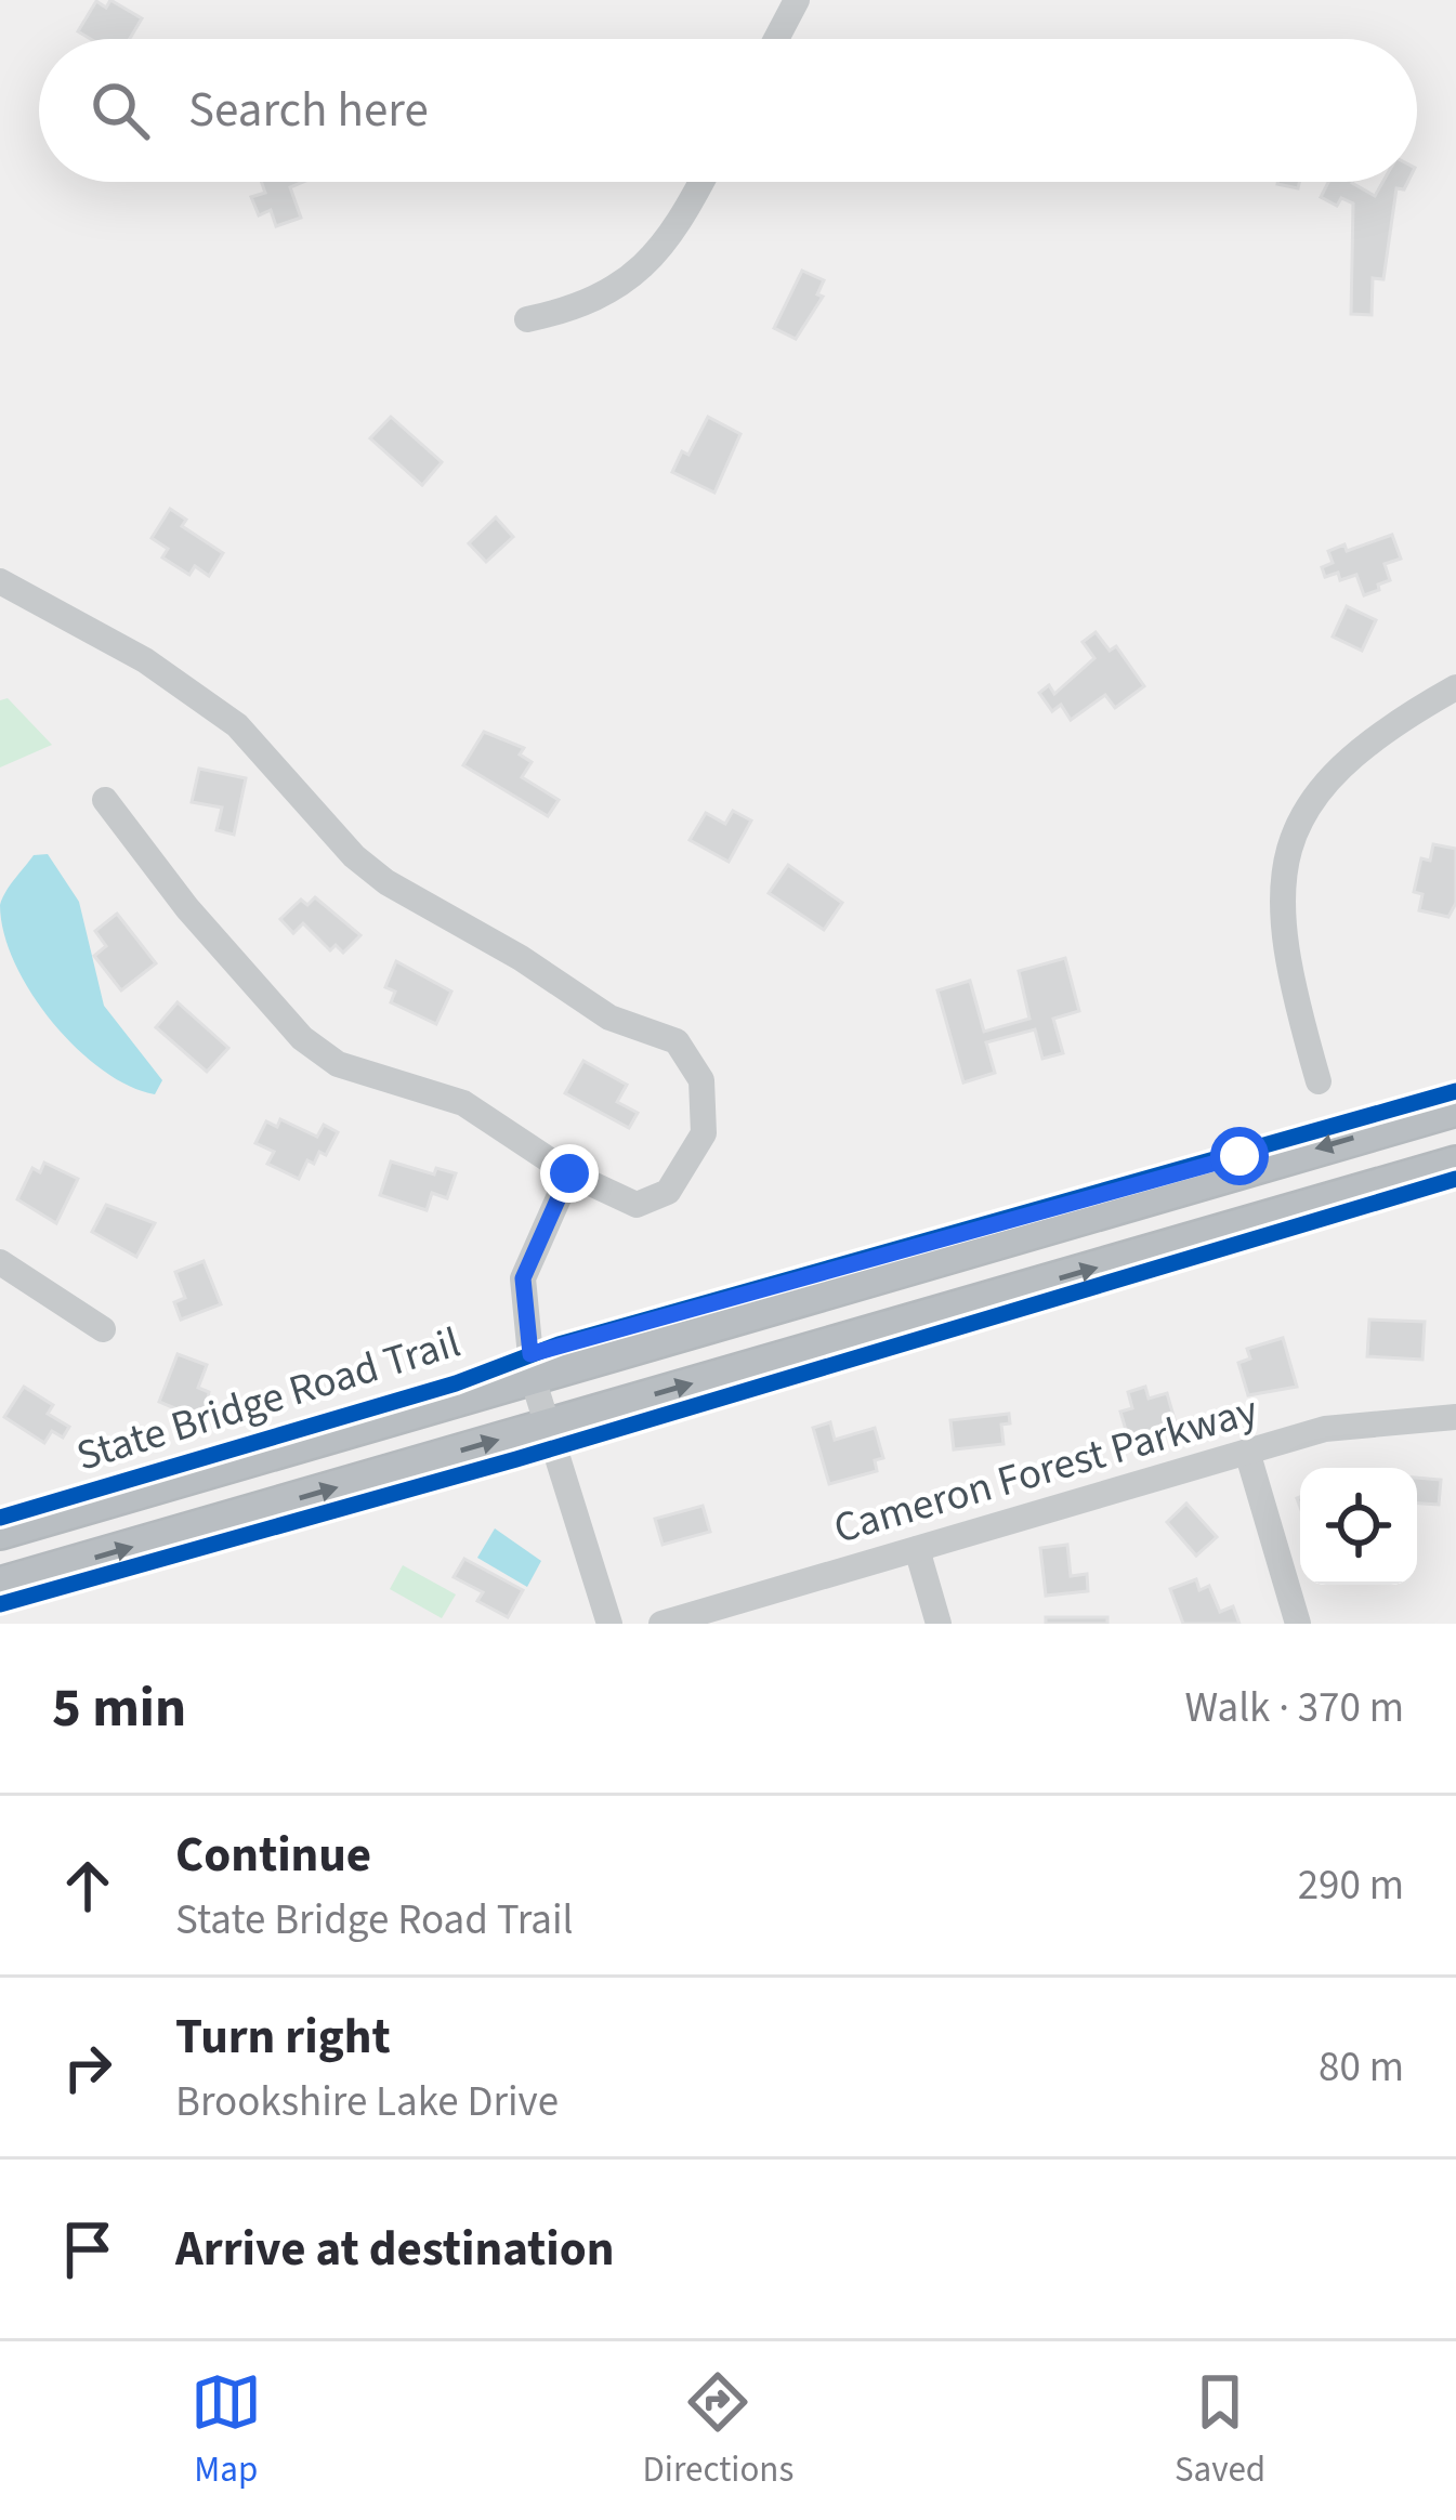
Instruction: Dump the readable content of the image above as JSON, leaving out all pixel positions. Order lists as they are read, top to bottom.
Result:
{
  "streets": {
    "street": ["Cameron Forest Parkway"],
    "cycle path": ["State Bridge Road Trail"]
  },
  "page": {
    "search": "Search here",
    "heading": ["5 min", "Walk · 370 m"],
    "list": [
      ["Continue", "State Bridge Road Trail", "290 m"],
      ["Turn right", "Brookshire Lake Drive", "80 m"],
      "Arrive at destination"
    ],
    "nav": ["Map", "Directions", "Saved"]
  }
}
